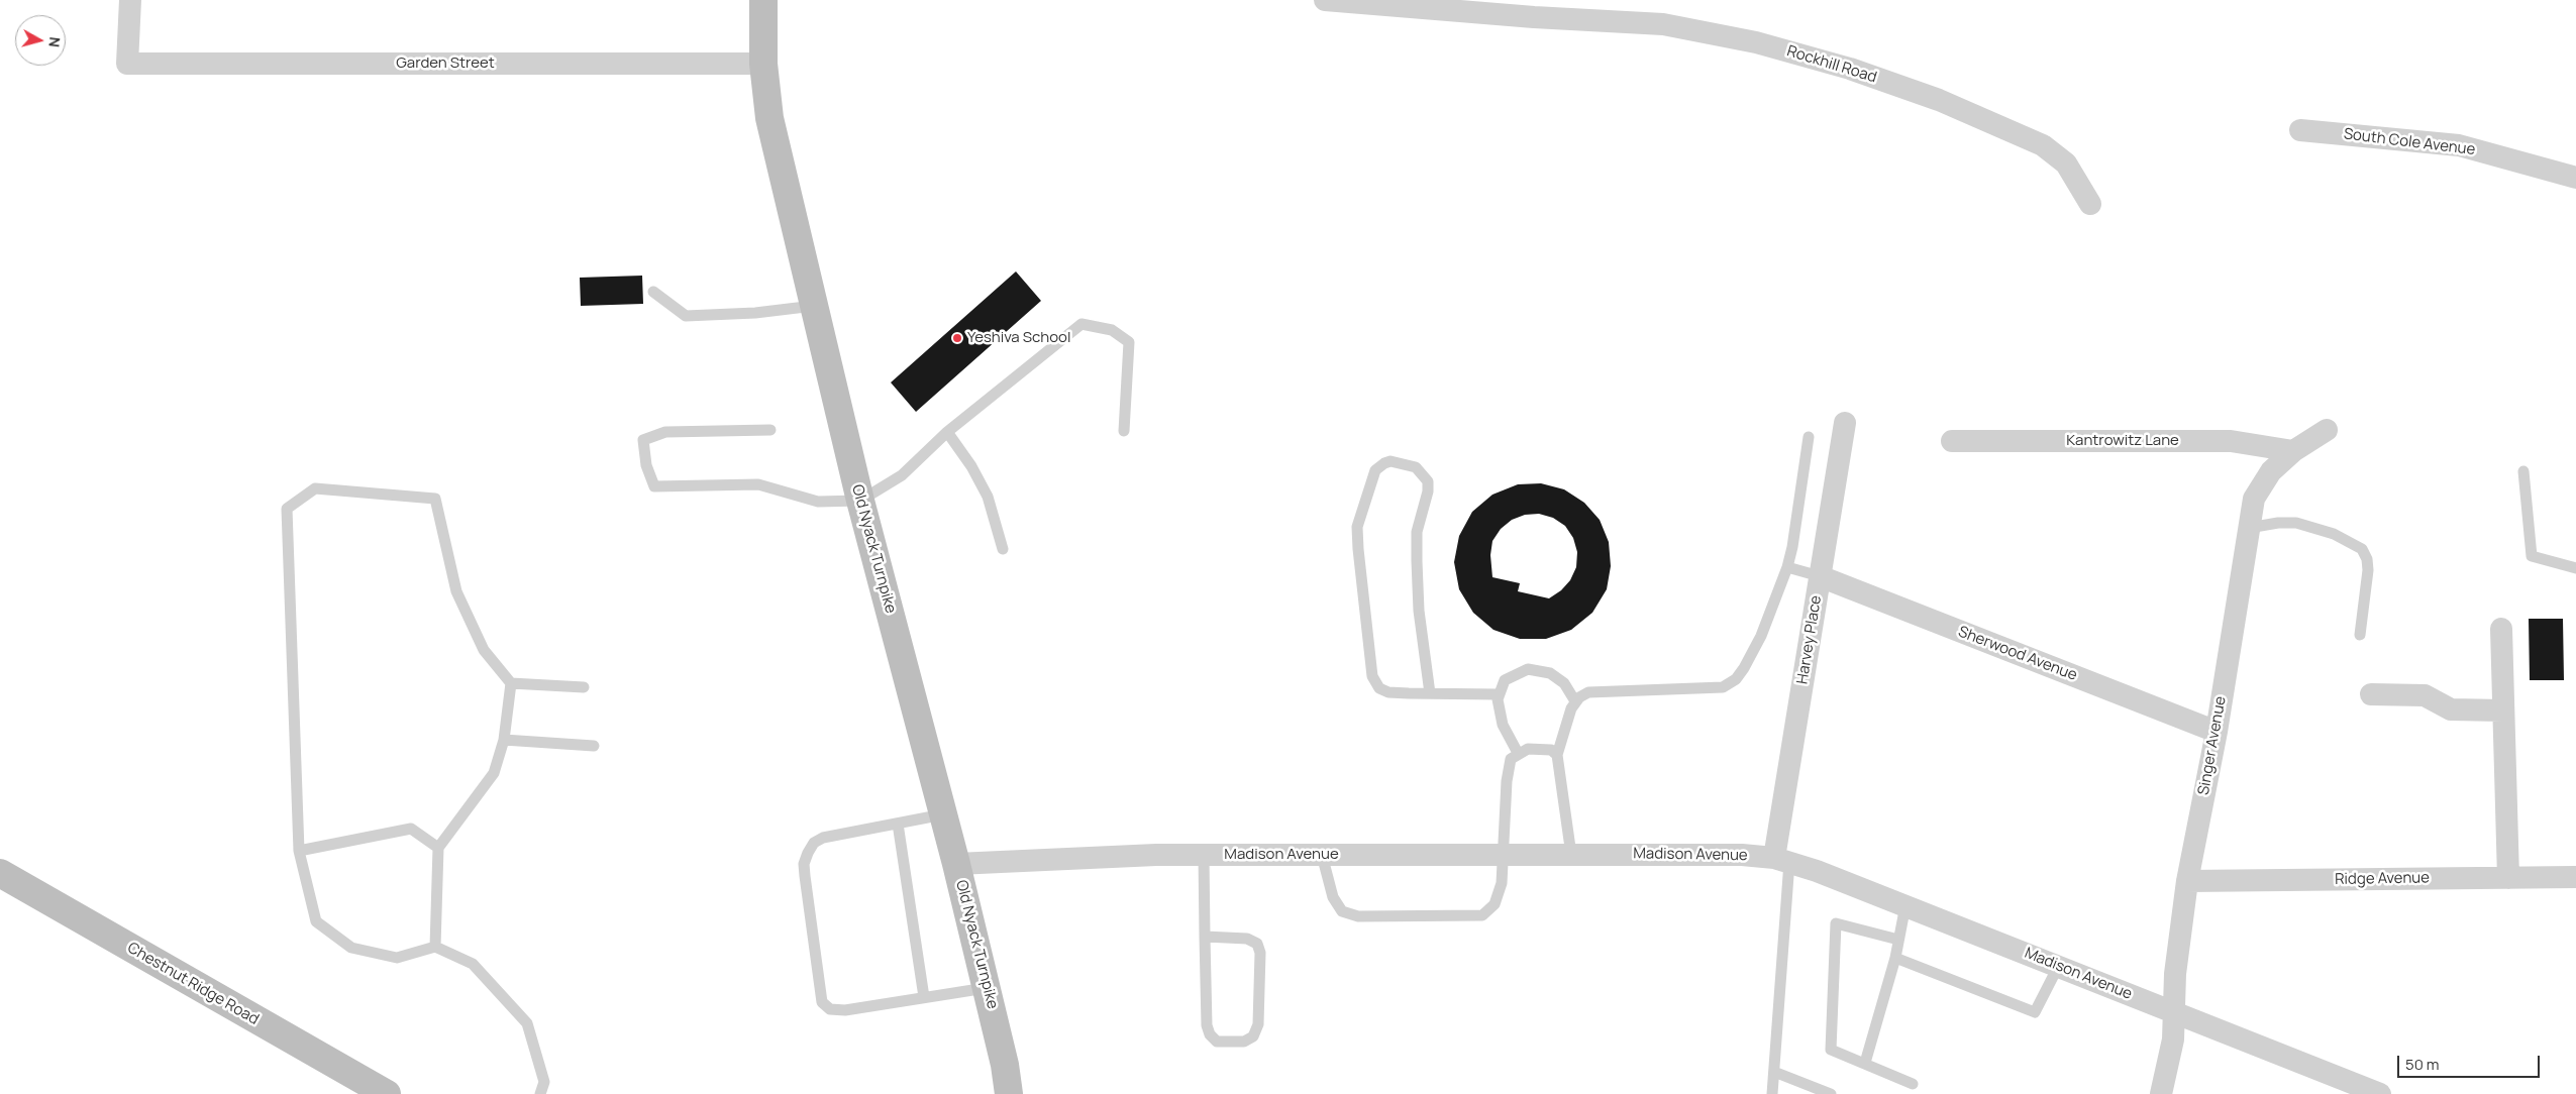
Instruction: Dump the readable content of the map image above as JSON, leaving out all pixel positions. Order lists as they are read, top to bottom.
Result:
{
  "streets": {
    "street": [
      "Garden Street",
      "Rockhill Road",
      "South Cole Avenue",
      "Kantrowitz Lane",
      "Old Nyack Turnpike",
      "Harvey Place",
      "Sherwood Avenue",
      "Singer Avenue",
      "Madison Avenue",
      "Ridge Avenue",
      "Chestnut Ridge Road"
    ]
  },
  "crossings": [
    ["Garden Street", "Old Nyack Turnpike"],
    ["Kantrowitz Lane", "Singer Avenue"],
    ["Old Nyack Turnpike", "Madison Avenue"],
    ["Harvey Place", "Sherwood Avenue"],
    ["Harvey Place", "Madison Avenue"],
    ["Sherwood Avenue", "Singer Avenue"],
    ["Singer Avenue", "Madison Avenue"],
    ["Singer Avenue", "Ridge Avenue"]
  ],
  "places": ["Yeshiva School"],
  "scale_bar": "50 m",
  "north": "right"
}
